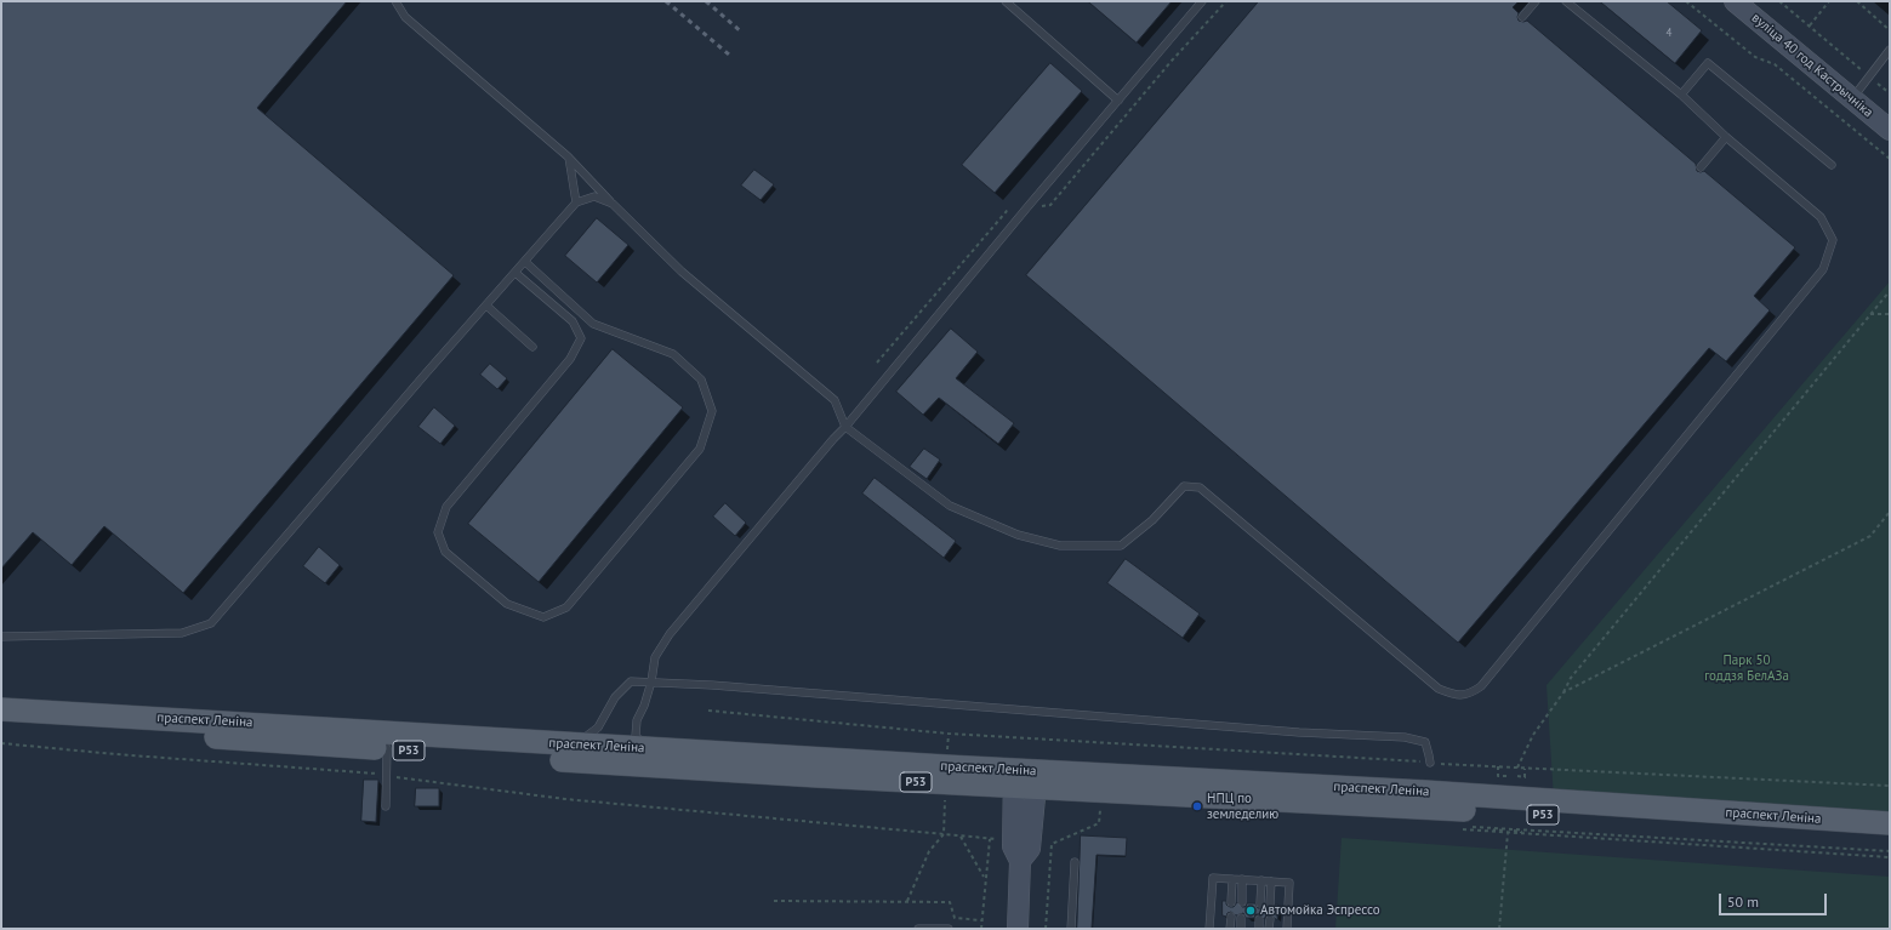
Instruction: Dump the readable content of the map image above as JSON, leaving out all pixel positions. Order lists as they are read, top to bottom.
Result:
{
  "streets": {
    "main road": ["вуліца 40 год Кастрычніка", "праспект Леніна", "Р53"]
  },
  "parks": ["Парк 50 годдзя БелАЗа"],
  "places": ["НПЦ по земледелию", "Автомойка Эспрессо"],
  "house_numbers": ["4"],
  "scale_bar": "50 m"
}
